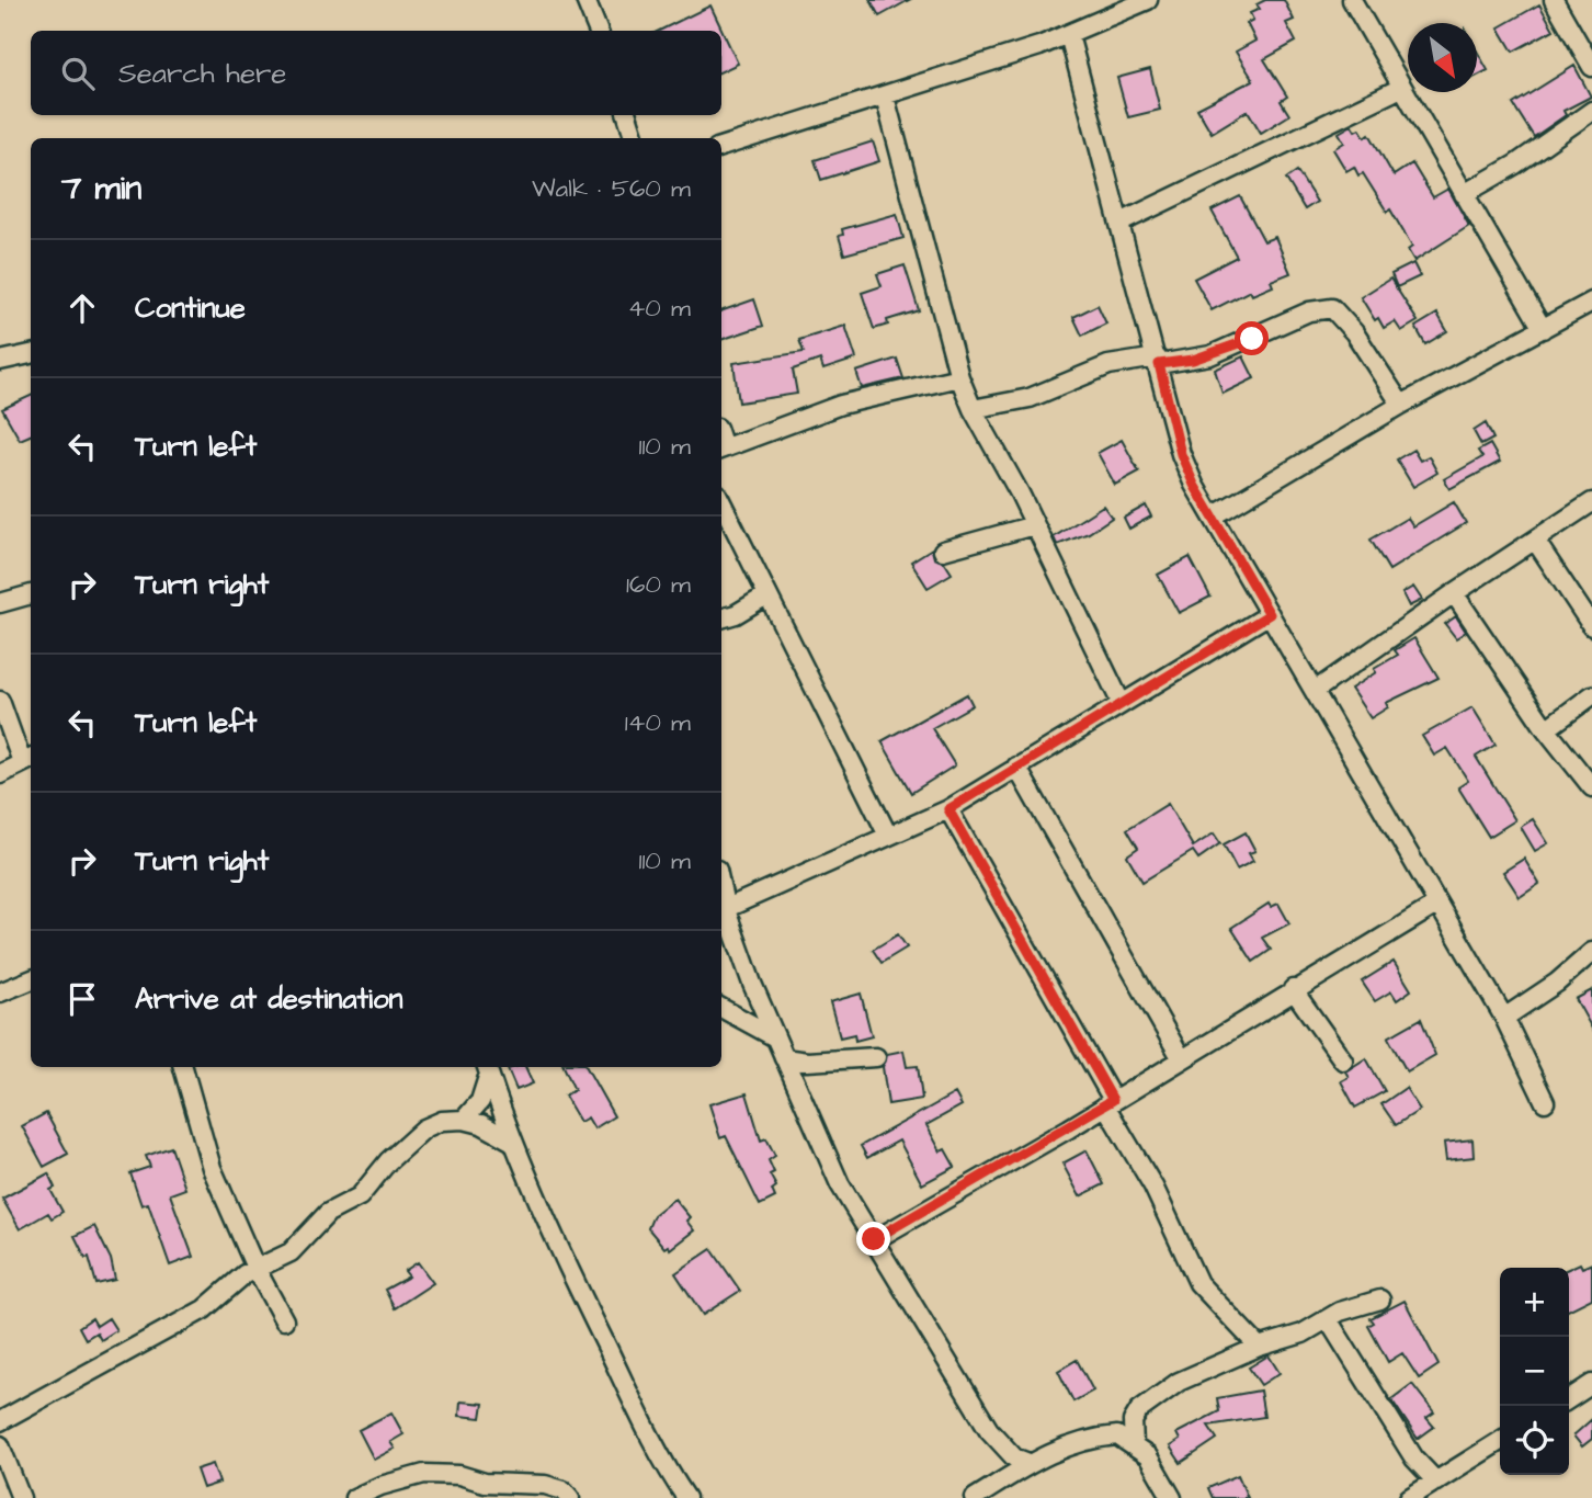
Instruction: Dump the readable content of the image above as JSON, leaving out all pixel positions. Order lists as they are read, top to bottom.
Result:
{
  "north": "bottom right",
  "page": {
    "search": "Search here",
    "heading": ["7 min", "Walk · 560 m"],
    "list": [
      ["Continue", "40 m"],
      ["Turn left", "110 m"],
      ["Turn right", "160 m"],
      ["Turn left", "140 m"],
      ["Turn right", "110 m"],
      "Arrive at destination"
    ],
    "map_buttons": ["+", "−"]
  }
}
